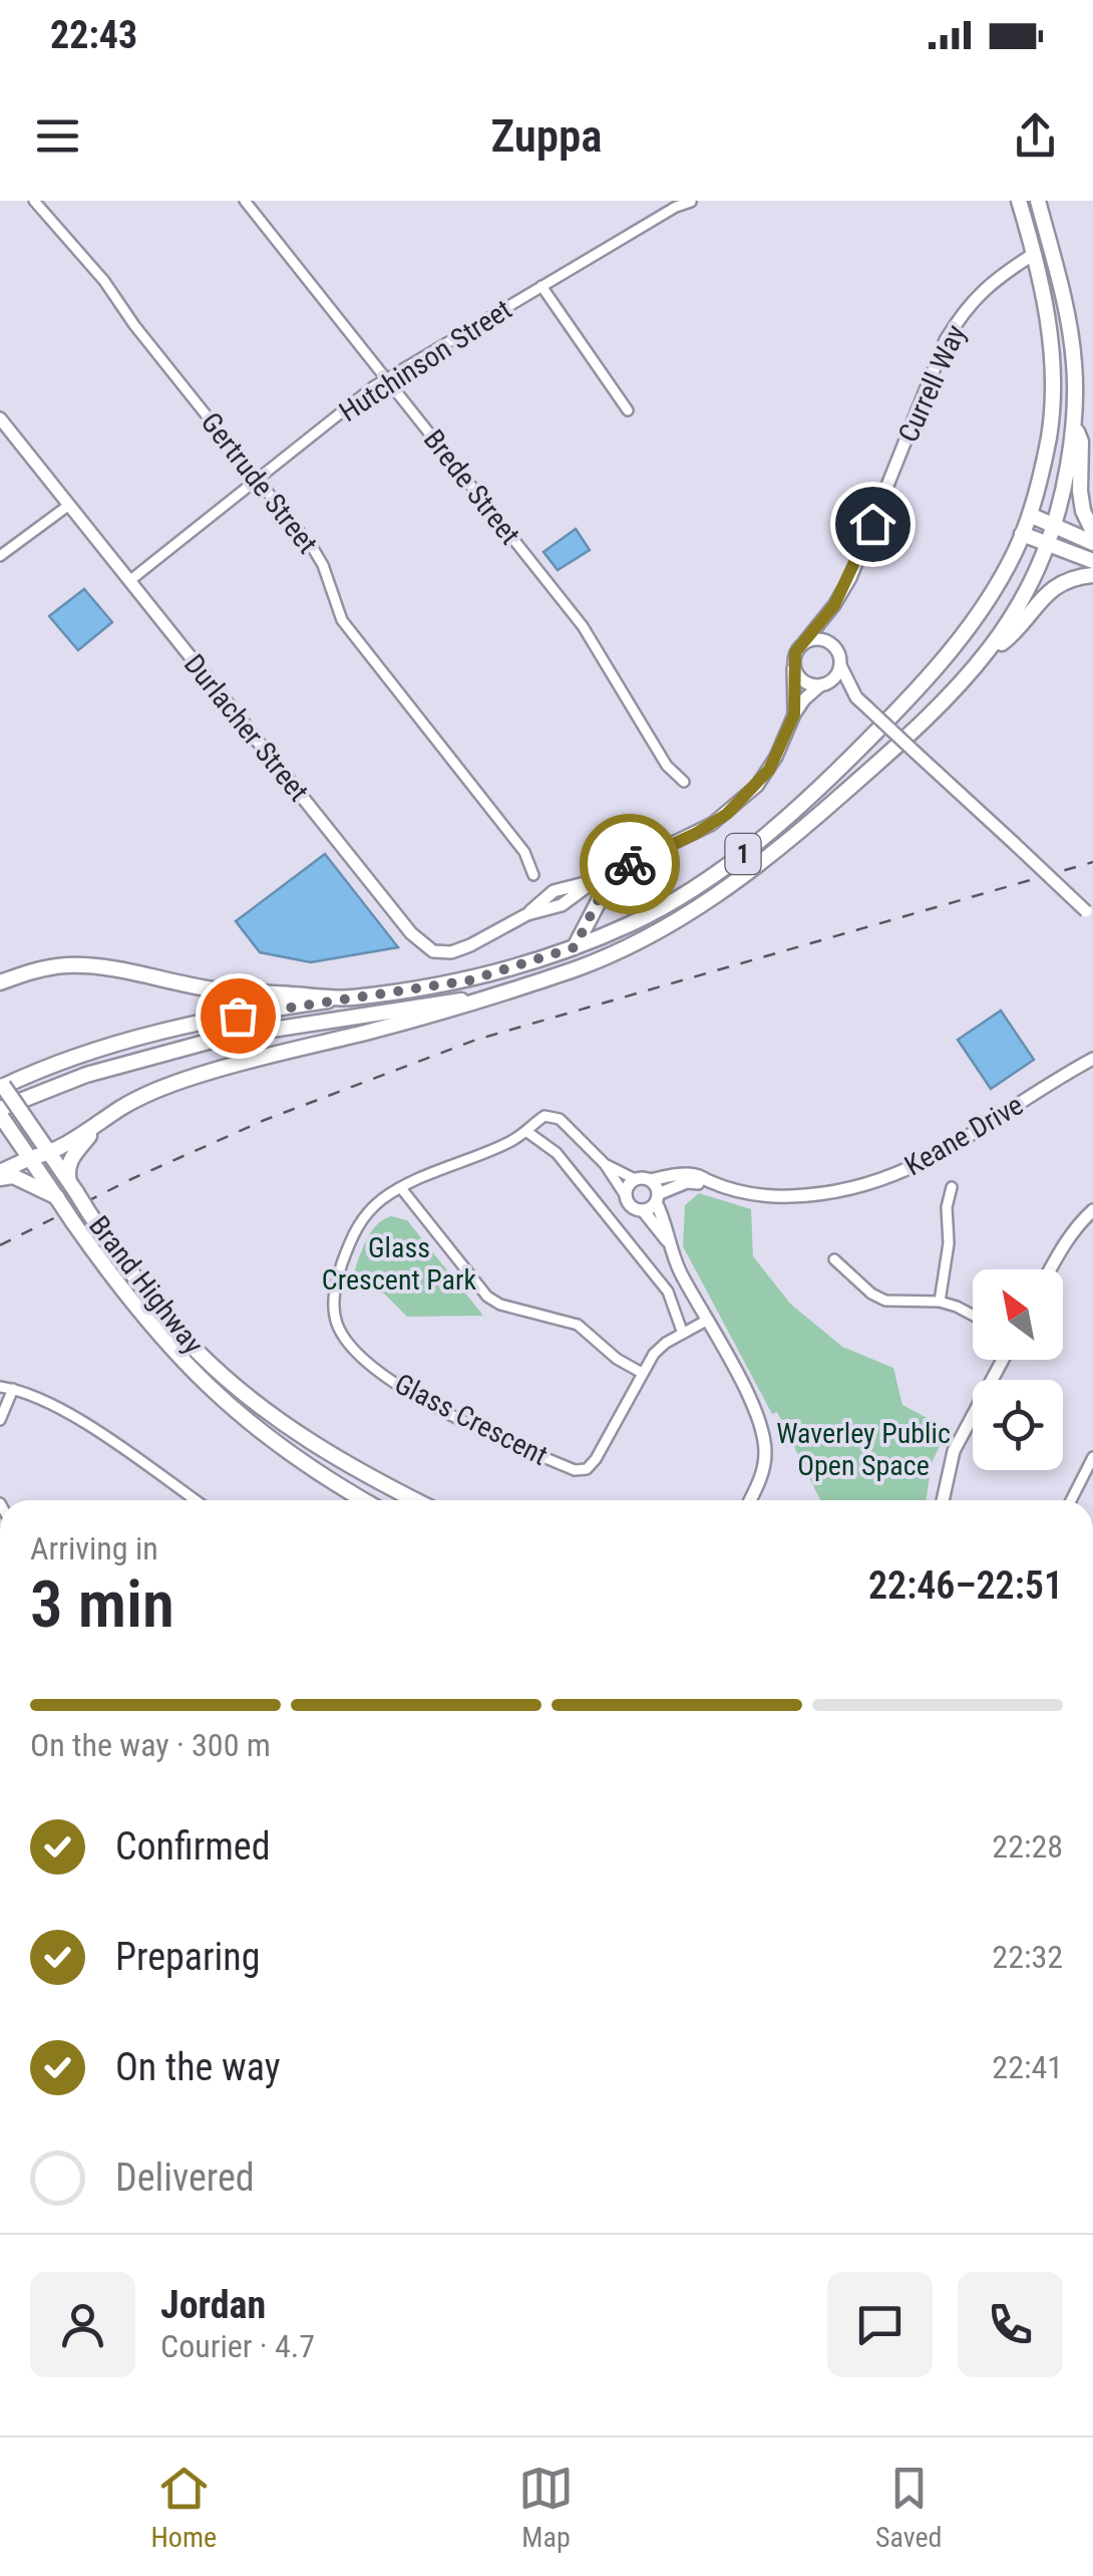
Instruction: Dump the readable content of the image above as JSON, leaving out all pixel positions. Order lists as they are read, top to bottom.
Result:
{
  "streets": {
    "main road": ["1", "Brand Highway"],
    "street": [
      "Hutchinson Street",
      "Currell Way",
      "Gertrude Street",
      "Brede Street",
      "Durlacher Street",
      "Keane Drive",
      "Glass Crescent"
    ]
  },
  "crossings": [
    ["Hutchinson Street", "Gertrude Street"],
    ["Hutchinson Street", "Brede Street"],
    ["Hutchinson Street", "Durlacher Street"],
    ["Currell Way", "Durlacher Street"],
    ["Currell Way", "1"],
    ["1", "Brand Highway"]
  ],
  "parks": ["Glass Crescent Park", "Waverley Public Open Space"],
  "north": "top left",
  "page": {
    "status": "22:43",
    "header": "Zuppa",
    "heading": ["3 min", "Arriving in", "22:46–22:51"],
    "panel": ["Jordan", "Courier · 4.7"],
    "bar": "On the way · 300 m",
    "list": [
      ["Confirmed", "22:28"],
      ["Preparing", "22:32"],
      ["On the way", "22:41"],
      "Delivered"
    ],
    "tabs": ["Home", "Map", "Saved"]
  }
}
